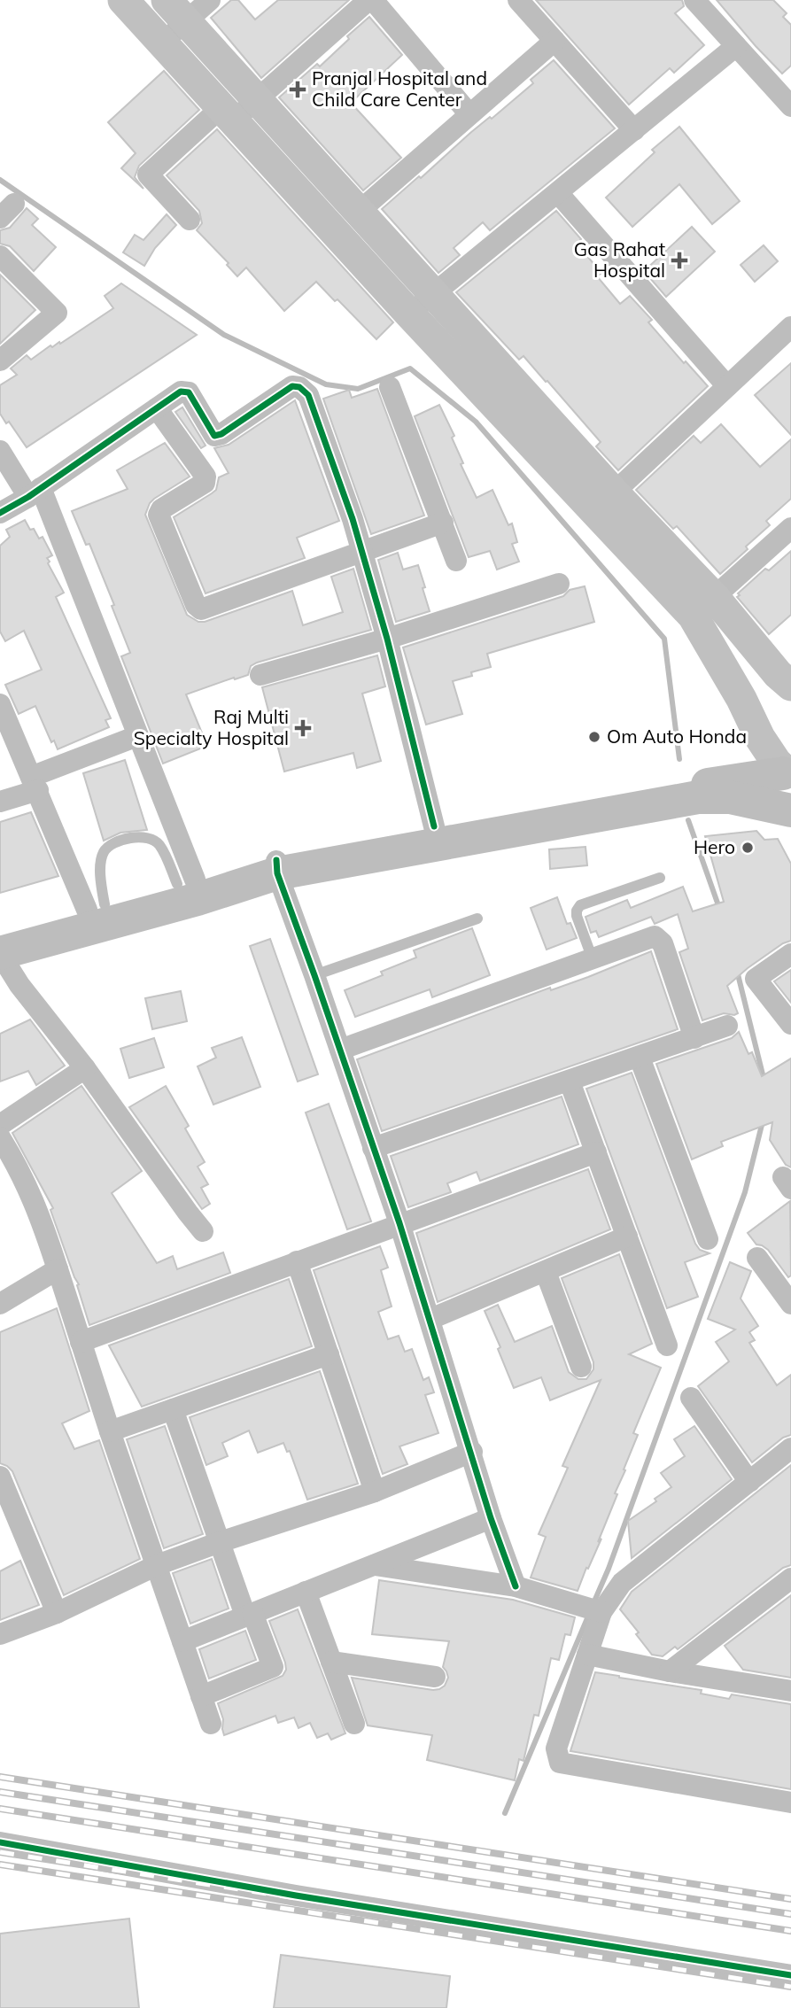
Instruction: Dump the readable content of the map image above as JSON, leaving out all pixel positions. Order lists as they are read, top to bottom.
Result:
{
  "places": {
    "health": ["Pranjal Hospital and Child Care Center", "Gas Rahat Hospital", "Raj Multi Specialty Hospital"],
    "other": ["Om Auto Honda", "Hero"]
  }
}
